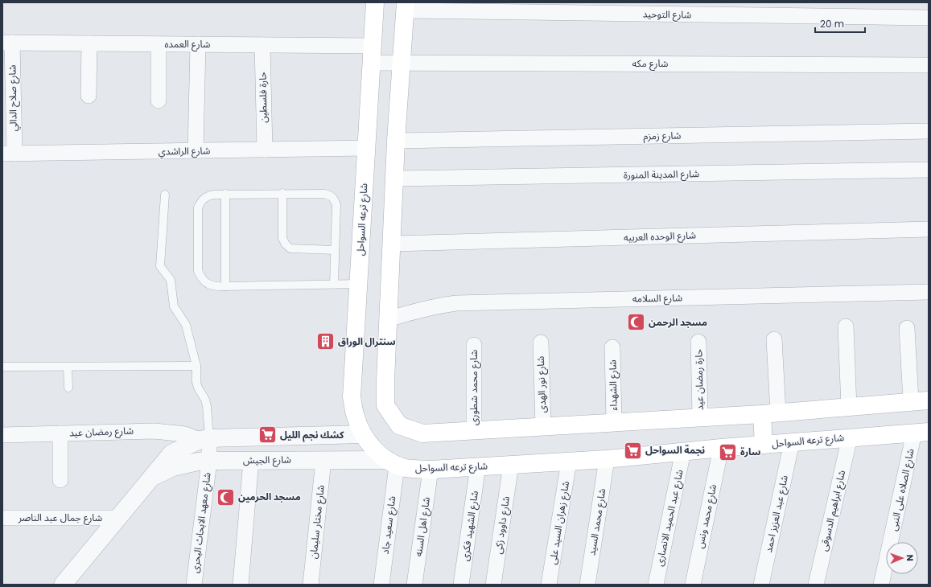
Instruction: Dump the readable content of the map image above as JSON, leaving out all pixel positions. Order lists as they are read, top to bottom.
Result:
{
  "streets": {
    "main road": ["شارع ترعه السواحل"],
    "street": [
      "شارع التوحيد",
      "شارع العمده",
      "شارع مكه",
      "حارة فلسطين",
      "شارع صلاح الدالي",
      "شارع زمزم",
      "شارع الراشدي",
      "شارع المدينة المنورة",
      "شارع الوحده العربيه",
      "شارع السلامه",
      "حارة رمضان عيد",
      "شارع نور الهدى",
      "شارع الشهداء",
      "شارع محمد شطورى",
      "شارع رمضان عيد",
      "شارع الجيش",
      "شارع الصلاه على النبى",
      "شارع ابراهيم الدسوقى",
      "شارع عبد العزيز احمد",
      "شارع محمد ونس",
      "شارع جمال عبد الناصر",
      "شارع عبد الحميد الانصارى",
      "شارع مختار سليمان",
      "شارع محمد السيد",
      "شارع معهد الابحاث البحرى",
      "شارع زهران السيد على",
      "شارع سعيد جاد",
      "شارع داوود زكى",
      "شارع الشهيد فكرى",
      "شارع اهل السنه"
    ]
  },
  "crossings": [
    ["شارع العمده", "حارة فلسطين"],
    ["شارع العمده", "شارع صلاح الدالي"],
    ["شارع العمده", "شارع ترعه السواحل"],
    ["شارع مكه", "شارع ترعه السواحل"],
    ["حارة فلسطين", "شارع الراشدي"],
    ["شارع صلاح الدالي", "شارع الراشدي"],
    ["شارع الراشدي", "شارع ترعه السواحل"],
    ["شارع ترعه السواحل", "شارع الجيش"],
    ["شارع ترعه السواحل", "شارع الصلاه على النبى"],
    ["شارع ترعه السواحل", "شارع ابراهيم الدسوقى"],
    ["شارع ترعه السواحل", "شارع عبد العزيز احمد"],
    ["شارع ترعه السواحل", "شارع محمد ونس"],
    ["شارع ترعه السواحل", "شارع عبد الحميد الانصارى"],
    ["شارع ترعه السواحل", "شارع محمد السيد"],
    ["شارع ترعه السواحل", "شارع زهران السيد على"],
    ["شارع ترعه السواحل", "شارع سعيد جاد"],
    ["شارع ترعه السواحل", "شارع داوود زكى"],
    ["شارع ترعه السواحل", "شارع الشهيد فكرى"],
    ["شارع ترعه السواحل", "شارع اهل السنه"],
    ["شارع رمضان عيد", "شارع الجيش"],
    ["شارع رمضان عيد", "شارع معهد الابحاث البحرى"],
    ["شارع الجيش", "شارع جمال عبد الناصر"],
    ["شارع الجيش", "شارع مختار سليمان"],
    ["شارع الجيش", "شارع معهد الابحاث البحرى"],
    ["شارع الجيش", "شارع سعيد جاد"]
  ],
  "places": {
    "mosque": ["مسجد الرحمن", "مسجد الحرمين"],
    "building": ["سنترال الوراق"],
    "supermarket": ["كشك نجم الليل", "نجمة السواحل", "سارة"]
  },
  "scale_bar": "20 m",
  "north": "right"
}
